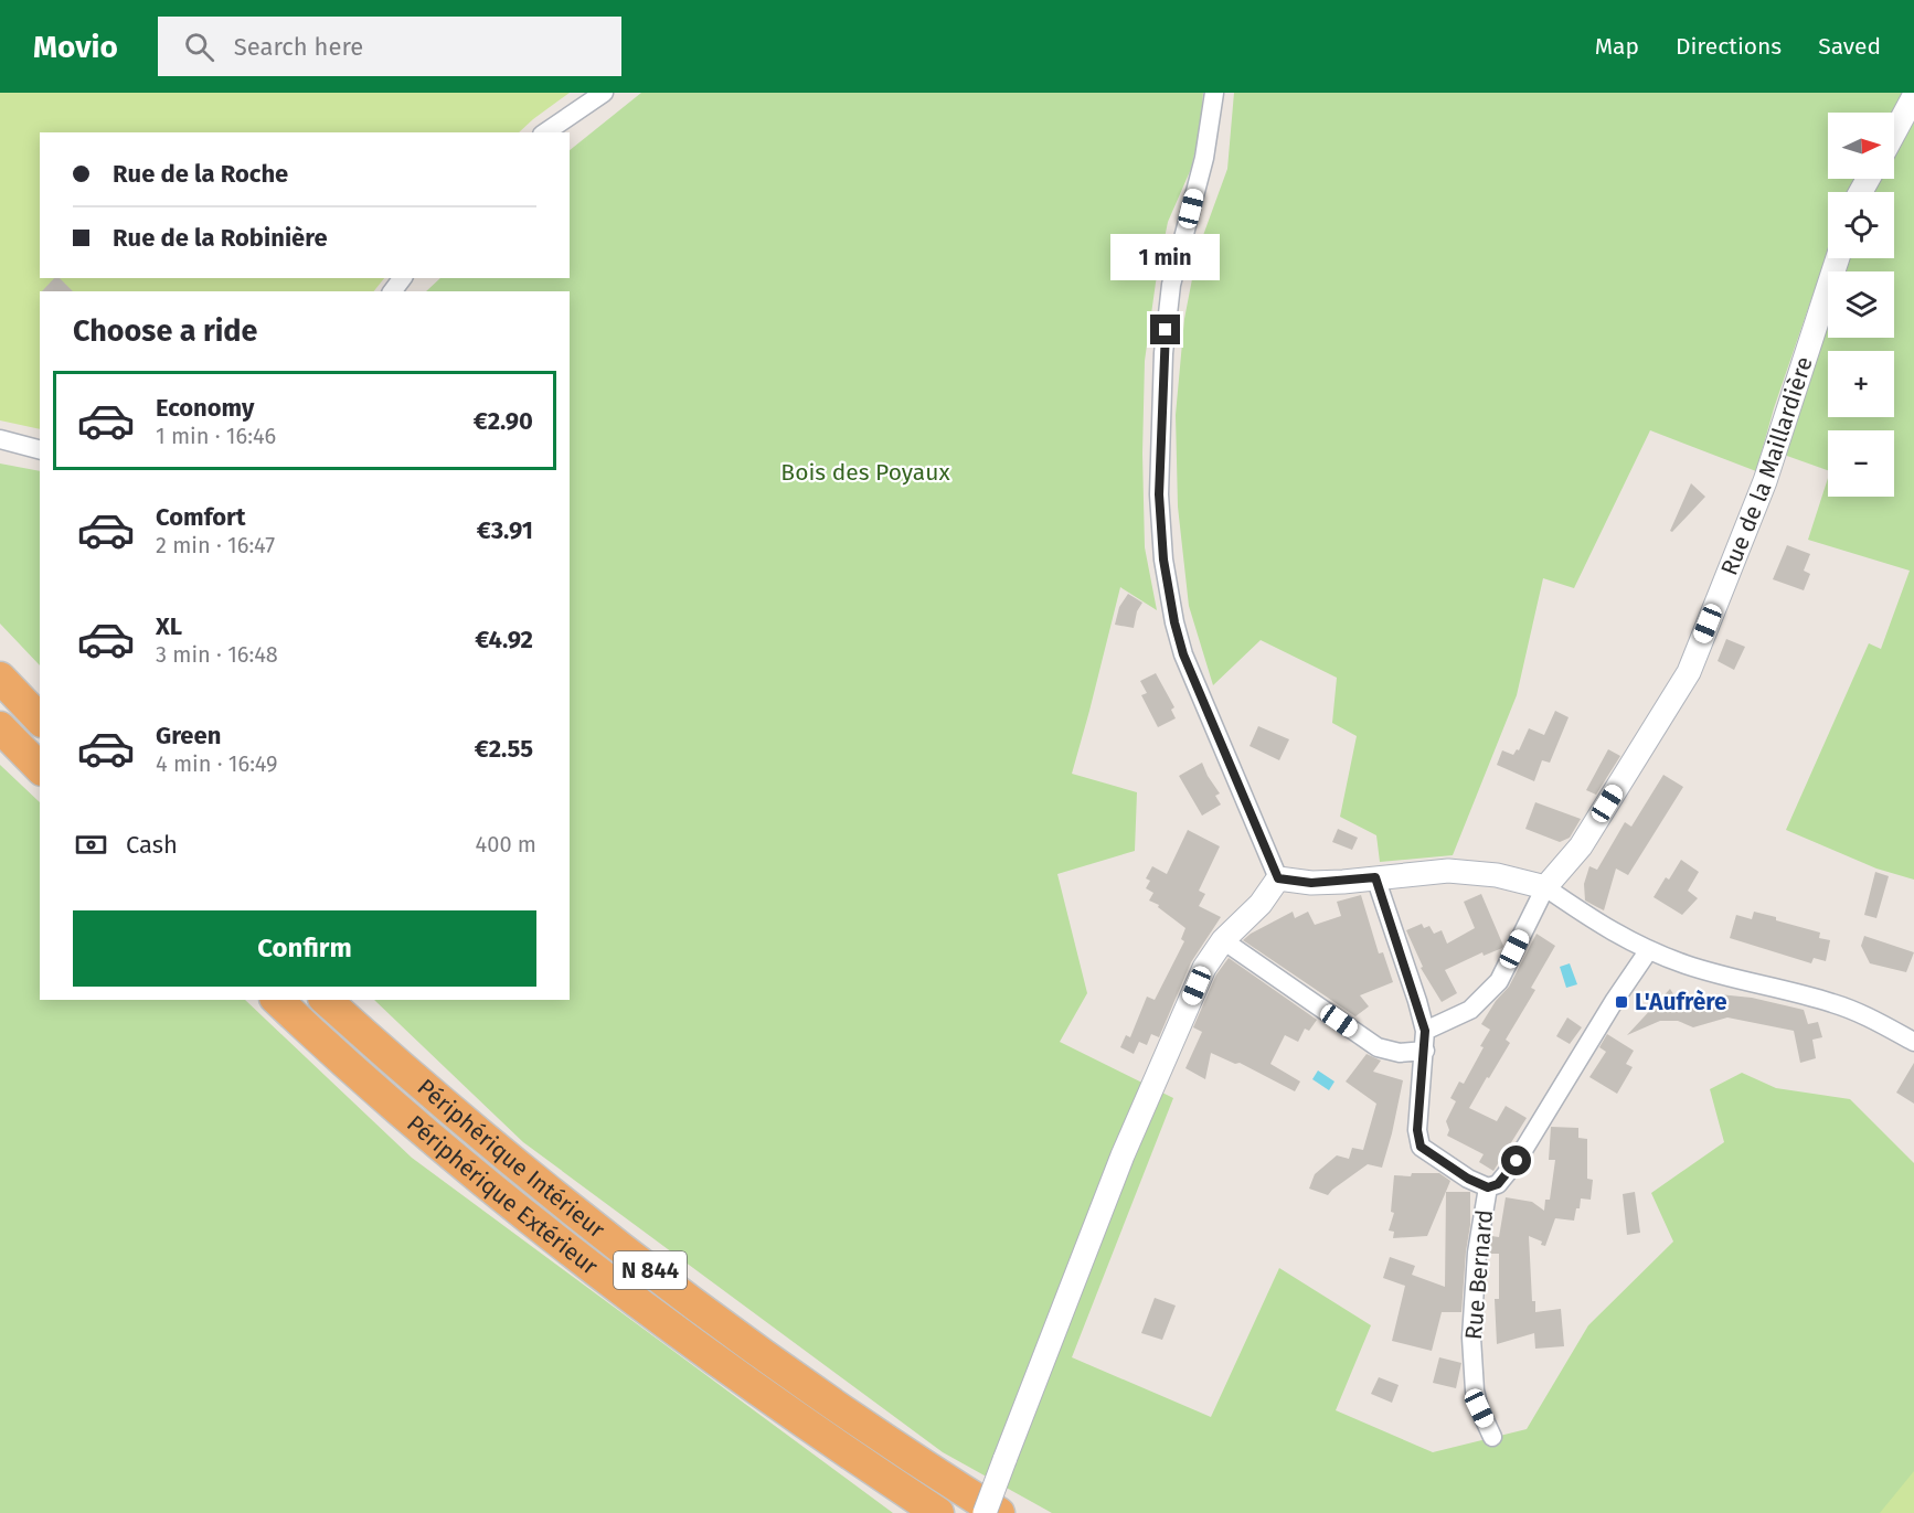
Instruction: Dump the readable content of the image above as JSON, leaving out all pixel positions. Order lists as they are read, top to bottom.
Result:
{
  "streets": {
    "highway": ["Périphérique Intérieur", "Périphérique Extérieur", "N 844"],
    "street": ["Rue de la Maillardière", "Rue Bernard"]
  },
  "parks": ["Bois des Poyaux"],
  "places": {
    "transit": ["L'Aufrère"]
  },
  "north": "right",
  "page": {
    "header": "Movio",
    "search": "Search here",
    "nav": ["Map", "Directions", "Saved"],
    "map_buttons": ["+", "−"],
    "banner": ["Rue de la Roche", "Rue de la Robinière"],
    "bubble": "1 min",
    "heading": "Choose a ride",
    "list": [
      {
        "name": "Economy",
        "note": "1 min · 16:46",
        "value": "€2.90"
      },
      {
        "name": "Comfort",
        "note": "2 min · 16:47",
        "value": "€3.91"
      },
      {
        "name": "XL",
        "note": "3 min · 16:48",
        "value": "€4.92"
      },
      {
        "name": "Green",
        "note": "4 min · 16:49",
        "value": "€2.55"
      }
    ],
    "pay": ["Cash", "400 m"],
    "buttons": "Confirm"
  }
}
